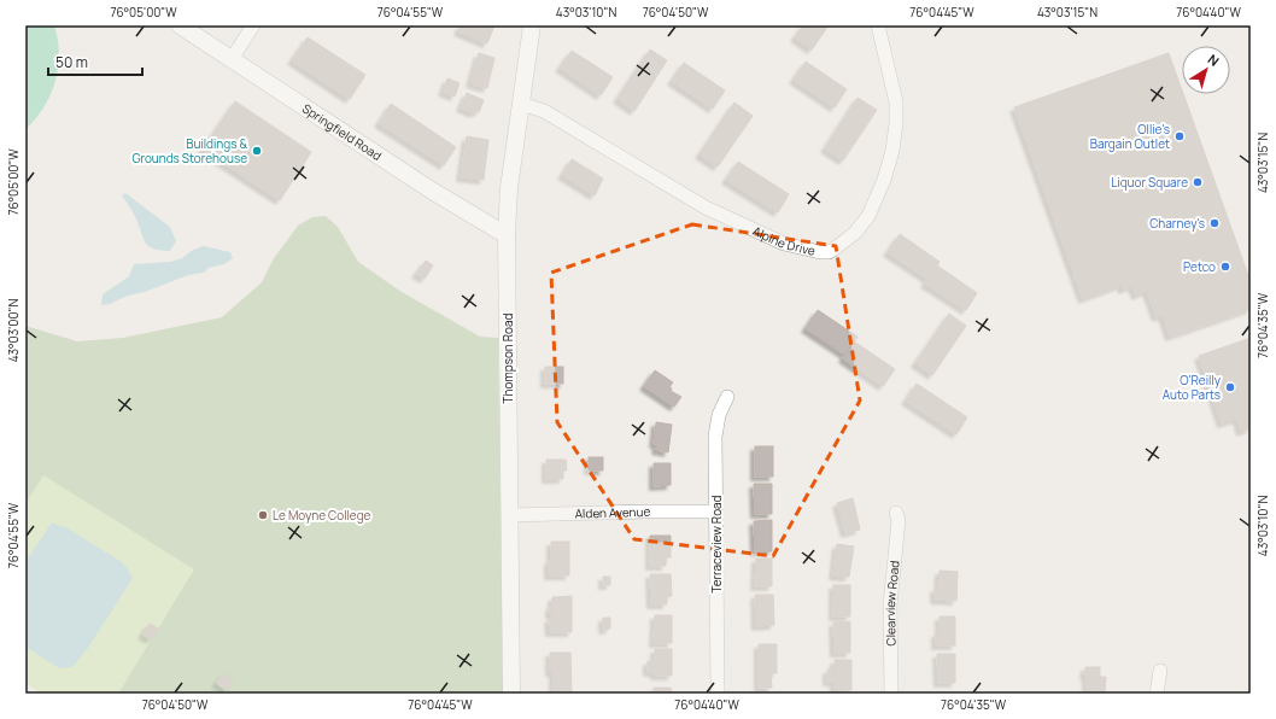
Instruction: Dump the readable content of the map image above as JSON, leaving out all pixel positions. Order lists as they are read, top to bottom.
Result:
{
  "streets": {
    "street": [
      "Springfield Road",
      "Alpine Drive",
      "Thompson Road",
      "Alden Avenue",
      "Terraceview Road",
      "Clearview Road"
    ]
  },
  "crossings": [
    ["Springfield Road", "Thompson Road"],
    ["Alpine Drive", "Thompson Road"],
    ["Thompson Road", "Alden Avenue"],
    ["Alden Avenue", "Terraceview Road"]
  ],
  "places": [
    "Ollie's Bargain Outlet",
    "Buildings & Grounds Storehouse",
    "Liquor Square",
    "Charney's",
    "Petco",
    "O'Reilly Auto Parts",
    "Le Moyne College"
  ],
  "scale_bar": "50 m",
  "north": "top right",
  "coordinates": [
    "76°05'00\"W",
    "76°04'55\"W",
    "43°03'10\"N",
    "76°04'50\"W",
    "76°04'45\"W",
    "43°03'15\"N",
    "76°04'40\"W",
    "76°04'35\"W",
    "43°03'00\"N"
  ]
}
